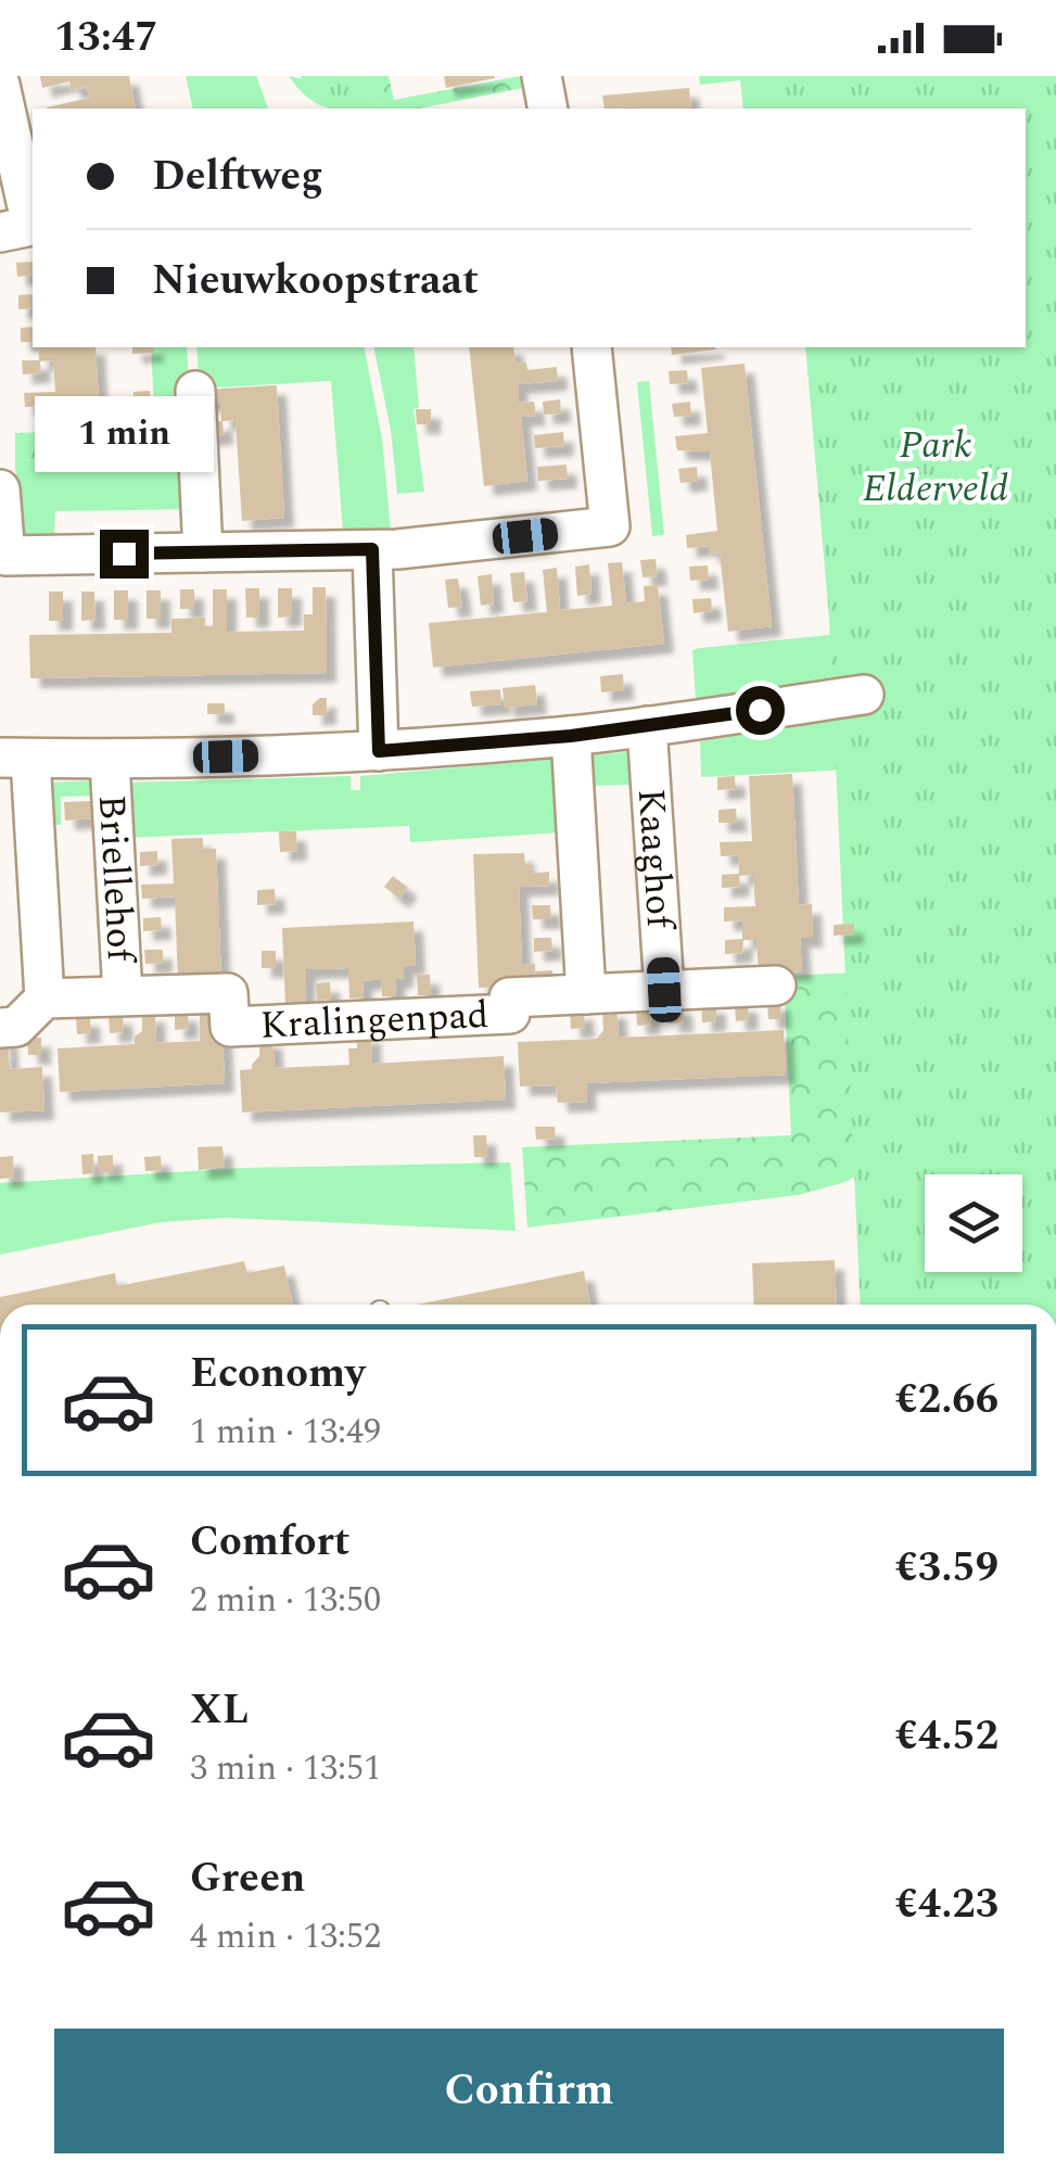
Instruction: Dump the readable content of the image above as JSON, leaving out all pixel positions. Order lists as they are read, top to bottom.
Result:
{
  "streets": {
    "street": ["Kaaghof", "Briellehof", "Kralingenpad"]
  },
  "crossings": [
    ["Kaaghof", "Kralingenpad"],
    ["Briellehof", "Kralingenpad"]
  ],
  "parks": ["Park Elderveld"],
  "page": {
    "status": "13:47",
    "banner": ["Delftweg", "Nieuwkoopstraat"],
    "bubble": "1 min",
    "list": [
      {
        "name": "Economy",
        "note": "1 min · 13:49",
        "value": "€2.66"
      },
      {
        "name": "Comfort",
        "note": "2 min · 13:50",
        "value": "€3.59"
      },
      {
        "name": "XL",
        "note": "3 min · 13:51",
        "value": "€4.52"
      },
      {
        "name": "Green",
        "note": "4 min · 13:52",
        "value": "€4.23"
      }
    ],
    "buttons": "Confirm"
  }
}
